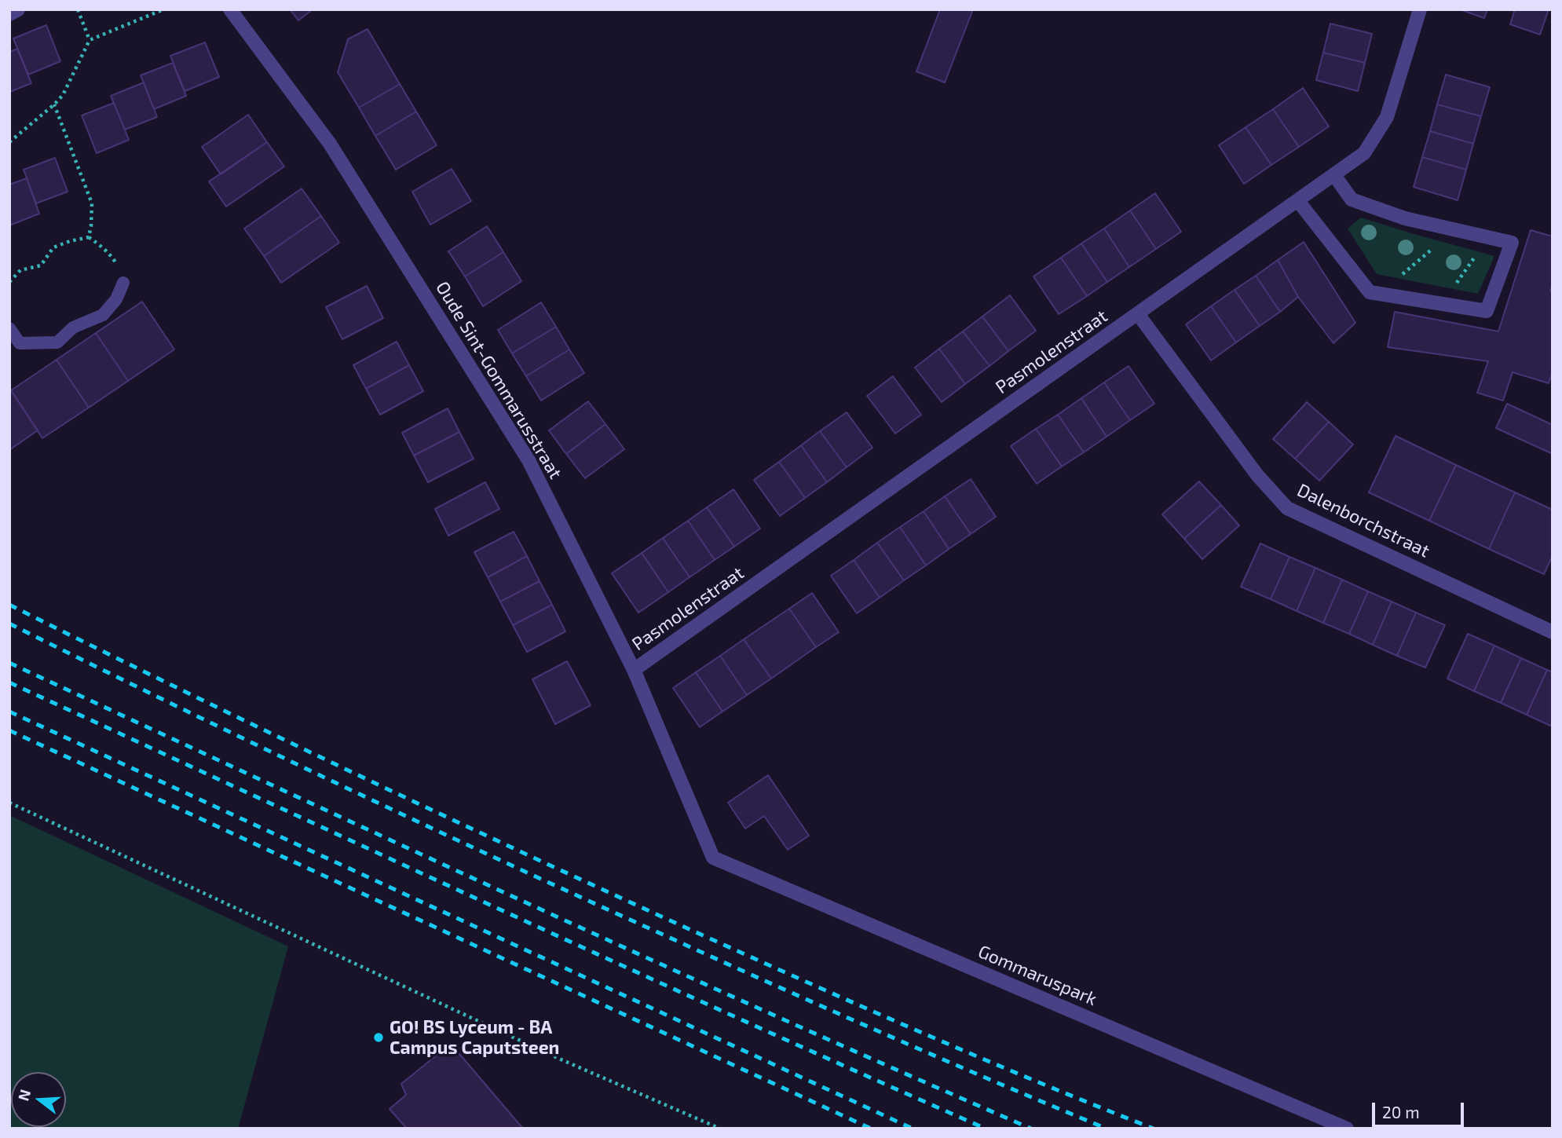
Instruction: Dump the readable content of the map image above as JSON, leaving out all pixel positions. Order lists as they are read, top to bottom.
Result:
{
  "streets": {
    "street": [
      "Pasmolenstraat",
      "Oude Sint-Gommarusstraat",
      "Dalenborchstraat",
      "Gommaruspark"
    ]
  },
  "crossings": [
    ["Pasmolenstraat", "Oude Sint-Gommarusstraat"],
    ["Pasmolenstraat", "Dalenborchstraat"],
    ["Oude Sint-Gommarusstraat", "Gommaruspark"]
  ],
  "places": ["GO! BS Lyceum - BA Campus Caputsteen"],
  "scale_bar": "20 m",
  "north": "left"
}
